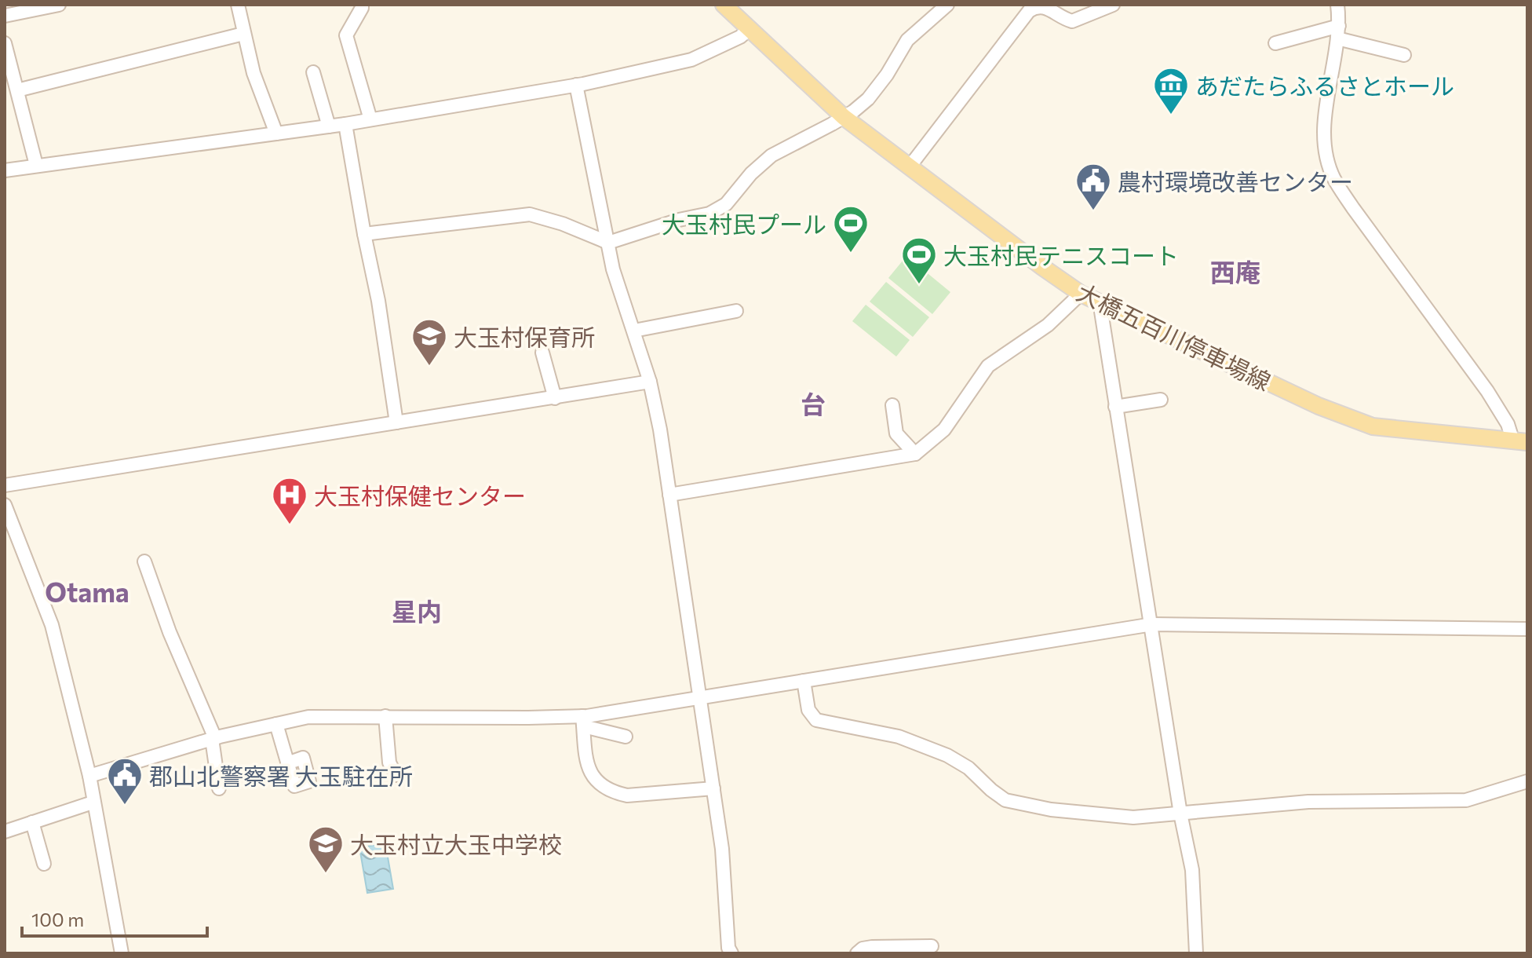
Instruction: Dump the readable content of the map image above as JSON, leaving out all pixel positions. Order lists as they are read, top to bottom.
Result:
{
  "streets": {
    "main road": ["大橋五百川停車場線"]
  },
  "districts": [
    "西庵",
    "台",
    "Otama",
    "星内"
  ],
  "places": {
    "museum": ["あだたらふるさとホール"],
    "public building": ["農村環境改善センター", "郡山北警察署 大玉駐在所"],
    "sports": ["大玉村民プール", "大玉村民テニスコート"],
    "school or university": ["大玉村保育所", "大玉村立大玉中学校"],
    "hospital": ["大玉村保健センター"]
  },
  "scale_bar": "100 m"
}
